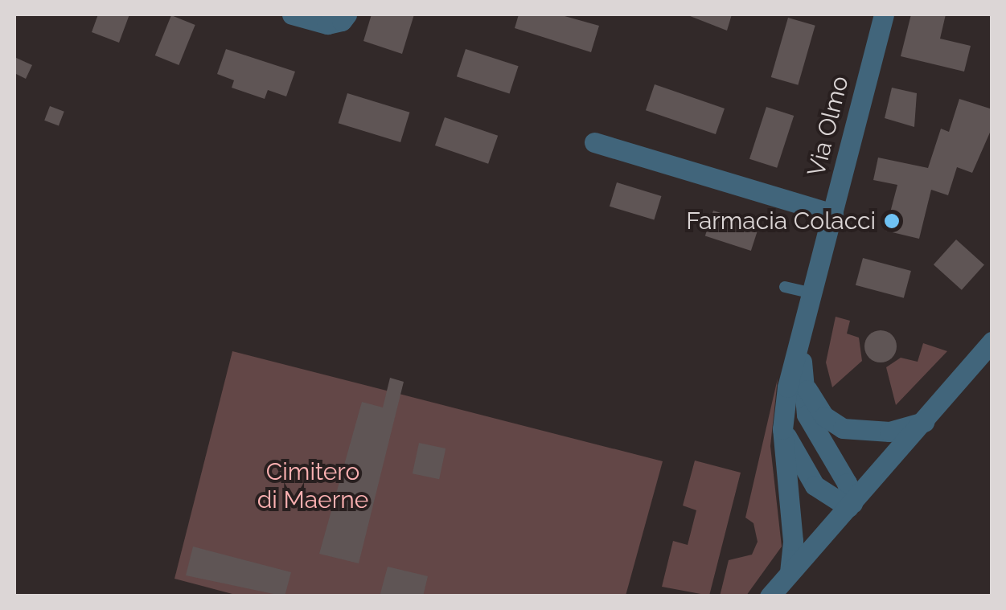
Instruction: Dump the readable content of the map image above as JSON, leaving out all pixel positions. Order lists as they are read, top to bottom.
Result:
{
  "streets": {
    "street": ["Via Olmo"]
  },
  "parks": ["Cimitero di Maerne"],
  "places": ["Farmacia Colacci"]
}
